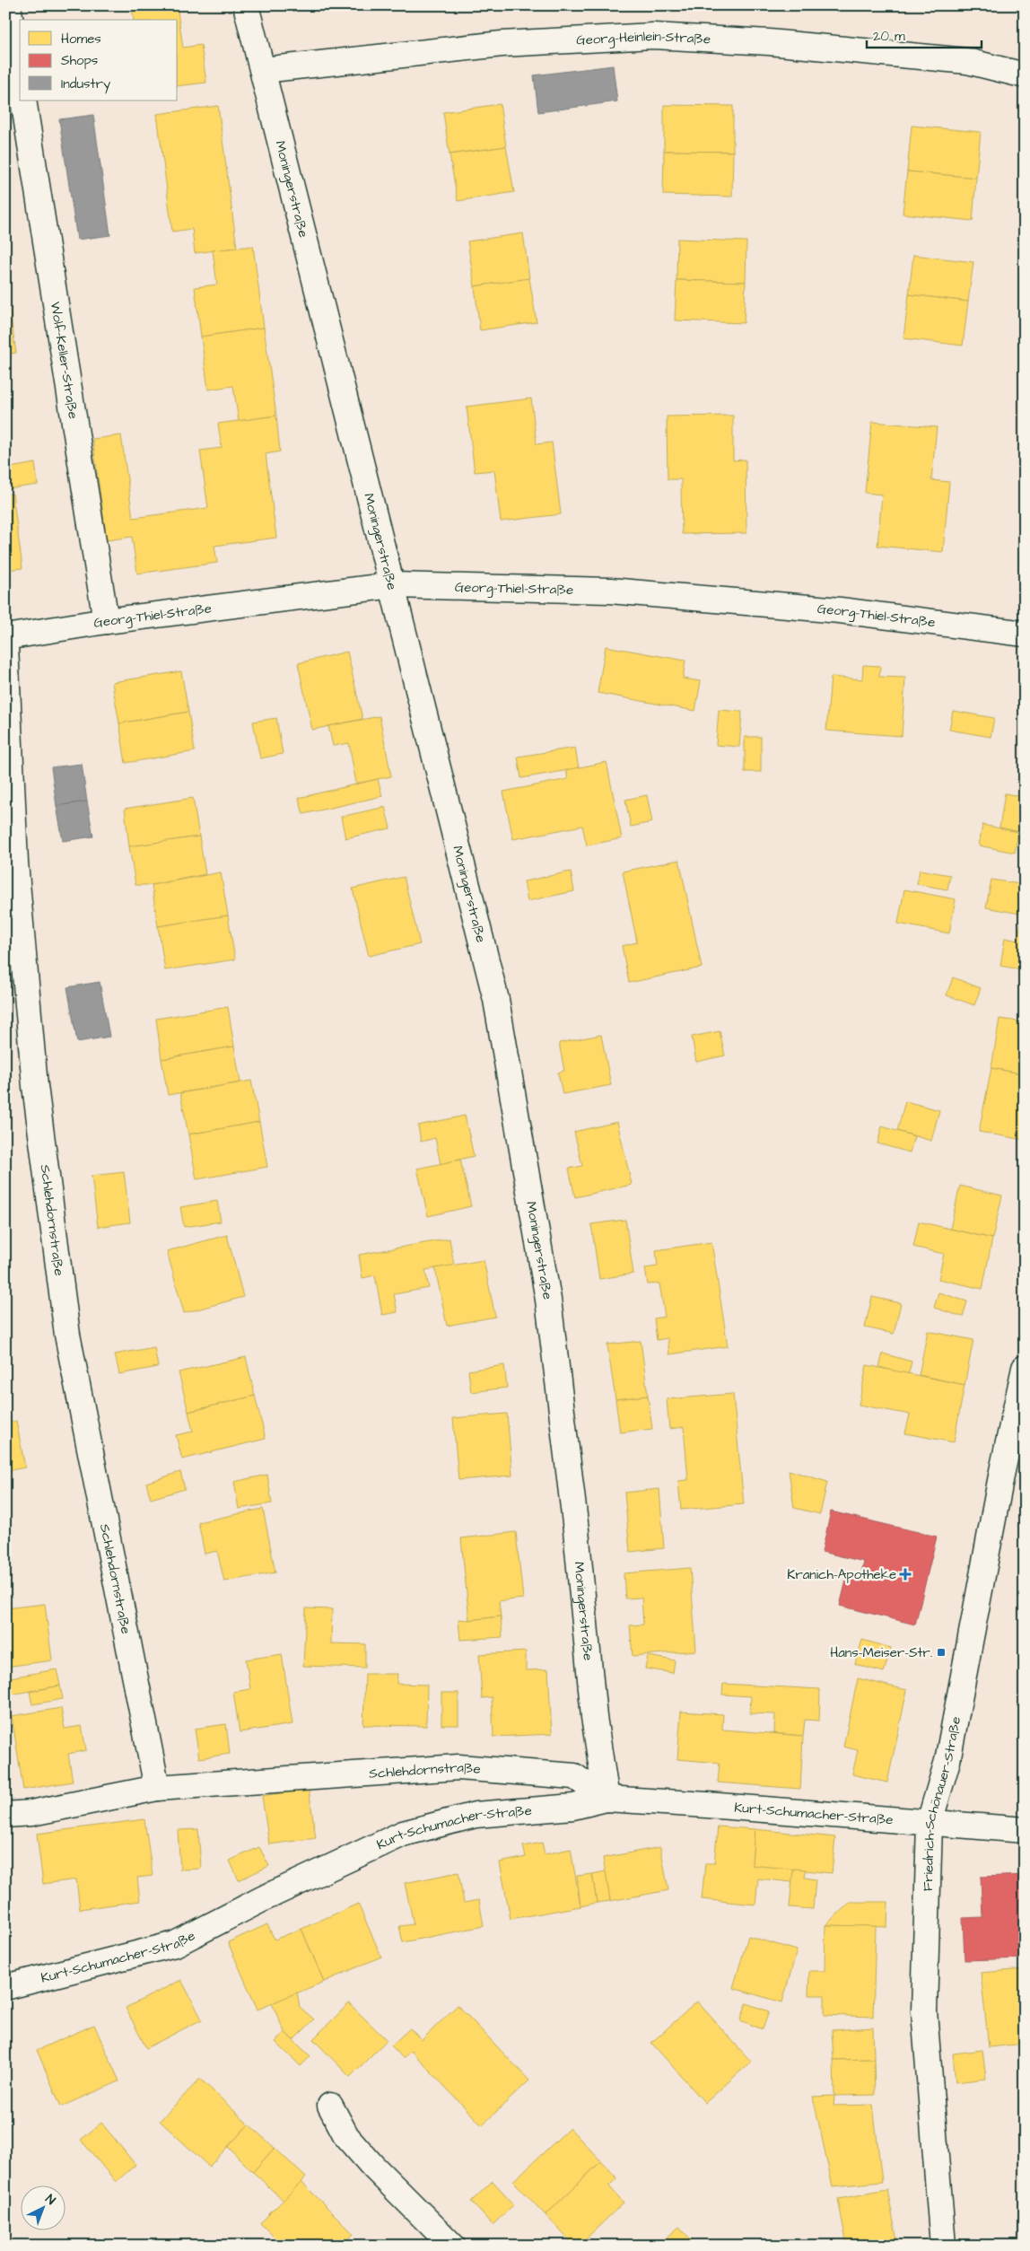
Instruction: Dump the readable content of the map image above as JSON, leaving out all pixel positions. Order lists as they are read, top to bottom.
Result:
{
  "streets": {
    "street": [
      "Georg-Heinlein-Straße",
      "Moningerstraße",
      "Wolf-Keller-Straße",
      "Georg-Thiel-Straße",
      "Schlehdornstraße",
      "Friedrich-Schönauer-Straße",
      "Kurt-Schumacher-Straße"
    ]
  },
  "crossings": [
    ["Georg-Heinlein-Straße", "Moningerstraße"],
    ["Moningerstraße", "Georg-Thiel-Straße"],
    ["Moningerstraße", "Schlehdornstraße"],
    ["Moningerstraße", "Kurt-Schumacher-Straße"],
    ["Wolf-Keller-Straße", "Georg-Thiel-Straße"],
    ["Schlehdornstraße", "Kurt-Schumacher-Straße"],
    ["Friedrich-Schönauer-Straße", "Kurt-Schumacher-Straße"]
  ],
  "places": {
    "health": ["Kranich-Apotheke"],
    "transit": ["Hans-Meiser-Str."]
  },
  "legend": ["Homes", "Shops", "Industry"],
  "scale_bar": "20 m",
  "north": "top right"
}
